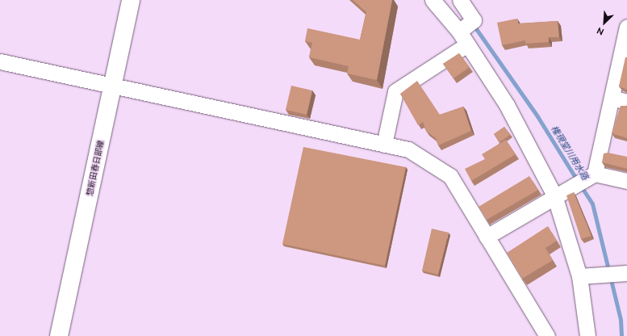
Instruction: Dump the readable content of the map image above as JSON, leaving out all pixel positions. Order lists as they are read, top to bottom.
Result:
{
  "streets": {
    "main road": ["惣新田春日部線"]
  },
  "water": ["権現堂川用水路"],
  "north": "bottom left"
}
